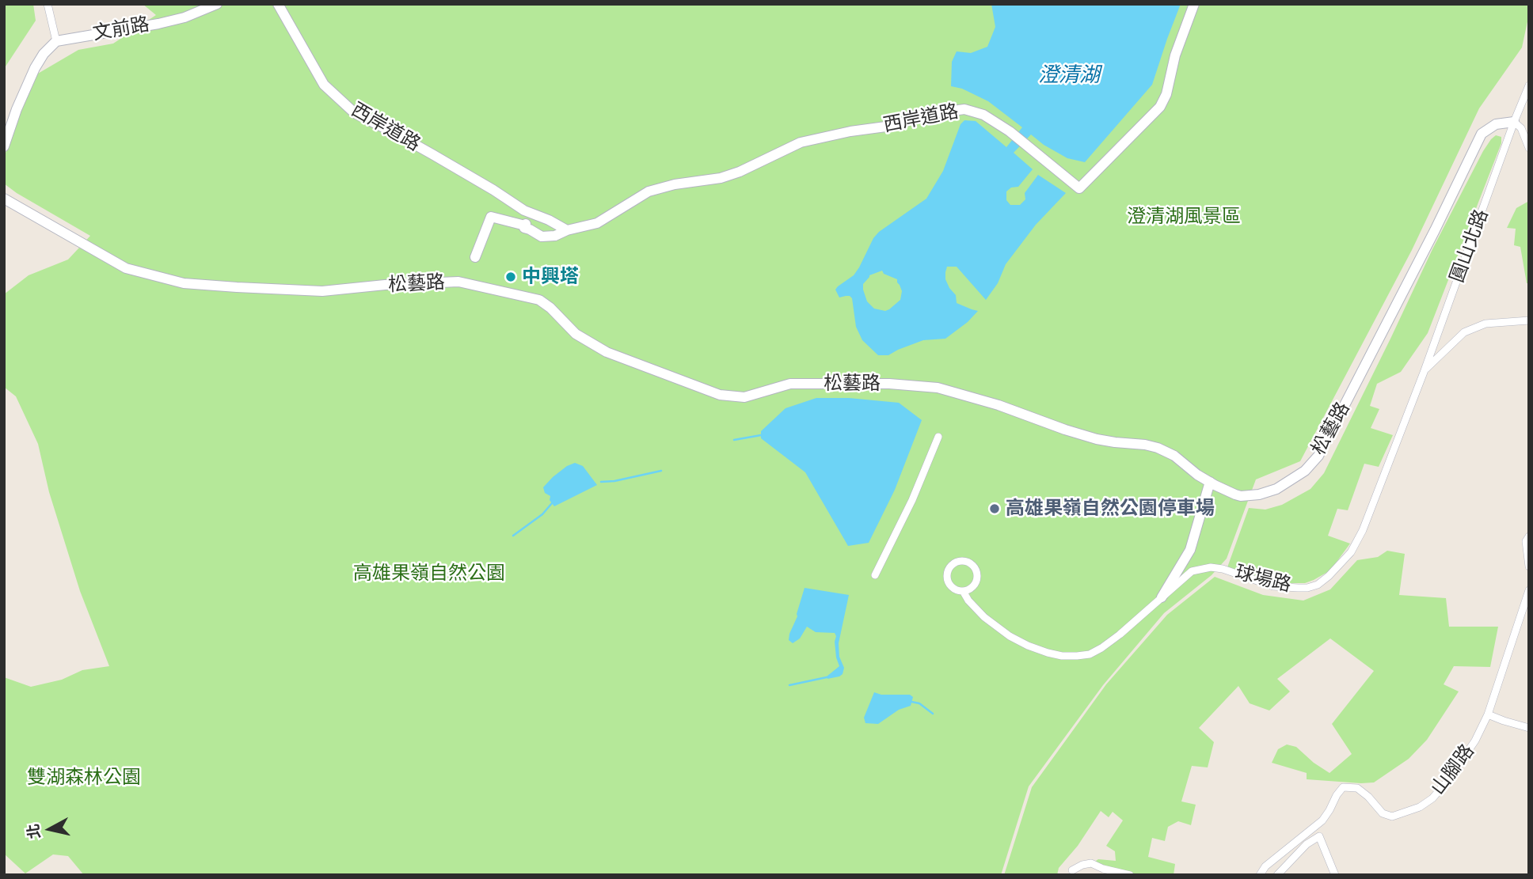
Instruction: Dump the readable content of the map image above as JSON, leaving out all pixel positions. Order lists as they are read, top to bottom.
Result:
{
  "streets": {
    "street": [
      "文前路",
      "西岸道路",
      "圓山北路",
      "松藝路",
      "球場路",
      "山腳路"
    ]
  },
  "crossings": [
    ["圓山北路", "松藝路"],
    ["圓山北路", "球場路"]
  ],
  "water": ["澄清湖"],
  "parks": ["澄清湖風景區", "高雄果嶺自然公園", "雙湖森林公園"],
  "places": ["中興塔", "高雄果嶺自然公園停車場"],
  "north": "left"
}
